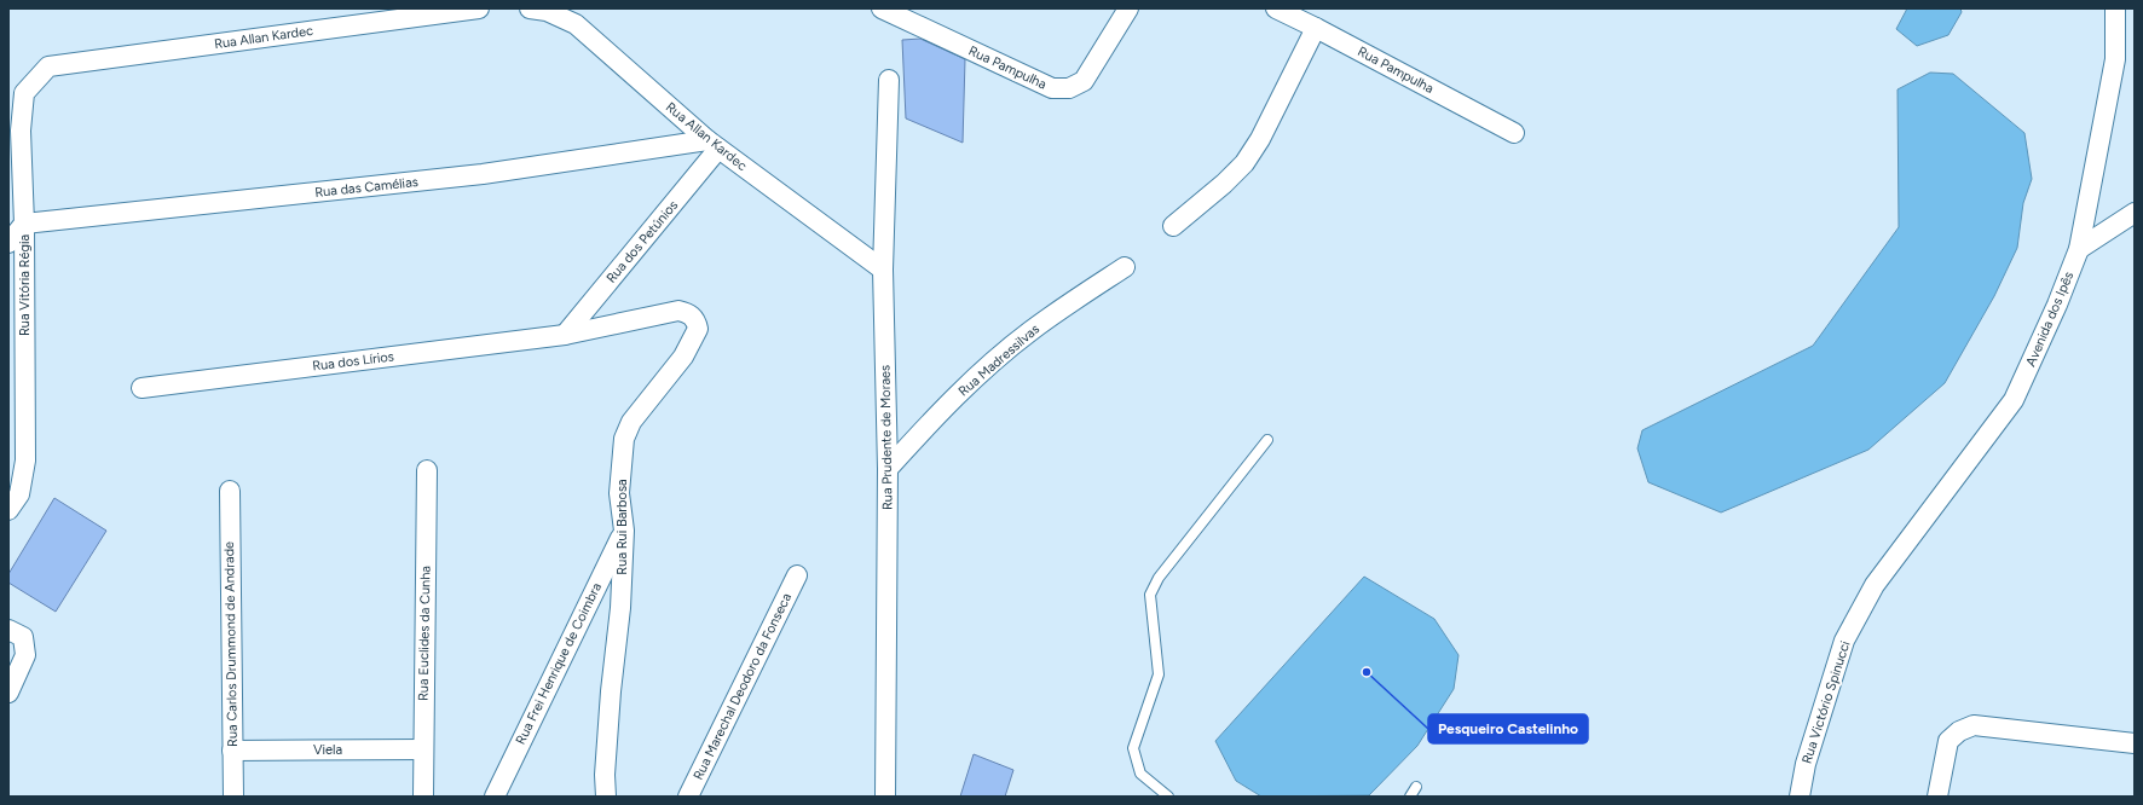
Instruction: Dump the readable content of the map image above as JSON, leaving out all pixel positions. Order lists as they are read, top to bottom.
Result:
{
  "streets": {
    "street": [
      "Rua Allan Kardec",
      "Rua Pampulha",
      "Rua das Camélias",
      "Rua dos Petúnios",
      "Rua Vitória Régia",
      "Avenida dos Ipês",
      "Rua Madressilvas",
      "Rua dos Lírios",
      "Rua Prudente de Moraes",
      "Rua Rui Barbosa",
      "Rua Euclides da Cunha",
      "Rua Carlos Drummond de Andrade",
      "Rua Frei Henrique de Coimbra",
      "Rua Marechal Deodoro da Fonseca",
      "Rua Victório Spinucci",
      "Viela"
    ]
  },
  "crossings": [
    ["Rua Allan Kardec", "Rua das Camélias"],
    ["Rua Allan Kardec", "Rua dos Petúnios"],
    ["Rua Allan Kardec", "Rua Vitória Régia"],
    ["Rua Allan Kardec", "Rua Prudente de Moraes"],
    ["Rua das Camélias", "Rua dos Petúnios"],
    ["Rua das Camélias", "Rua Vitória Régia"],
    ["Rua dos Petúnios", "Rua dos Lírios"],
    ["Rua dos Petúnios", "Rua Rui Barbosa"],
    ["Avenida dos Ipês", "Rua Victório Spinucci"],
    ["Rua Madressilvas", "Rua Prudente de Moraes"],
    ["Rua dos Lírios", "Rua Rui Barbosa"],
    ["Rua Rui Barbosa", "Rua Frei Henrique de Coimbra"],
    ["Rua Euclides da Cunha", "Viela"],
    ["Rua Carlos Drummond de Andrade", "Viela"]
  ],
  "places": ["Pesqueiro Castelinho"]
}
